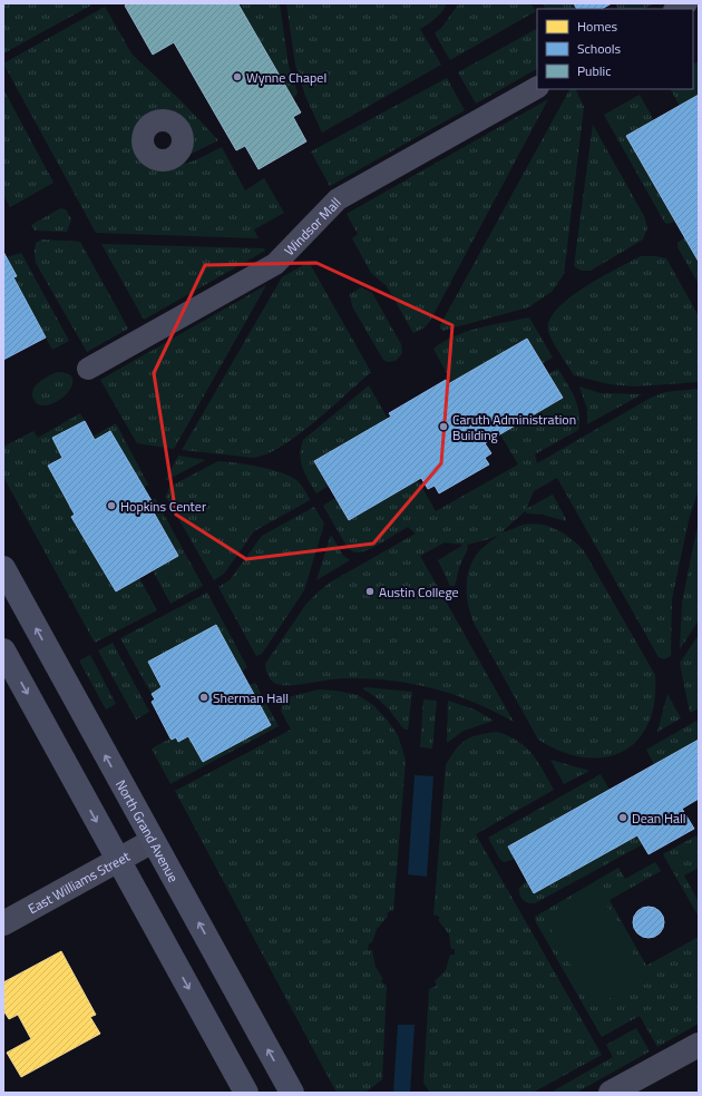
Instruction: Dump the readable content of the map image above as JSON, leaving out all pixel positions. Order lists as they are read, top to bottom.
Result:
{
  "streets": {
    "main road": ["North Grand Avenue"],
    "street": ["Windsor Mall", "East Williams Street"]
  },
  "crossings": [
    ["North Grand Avenue", "East Williams Street"]
  ],
  "places": [
    "Wynne Chapel",
    "Caruth Administration Building",
    "Hopkins Center",
    "Austin College",
    "Sherman Hall",
    "Dean Hall"
  ],
  "legend": ["Homes", "Schools", "Public"]
}
